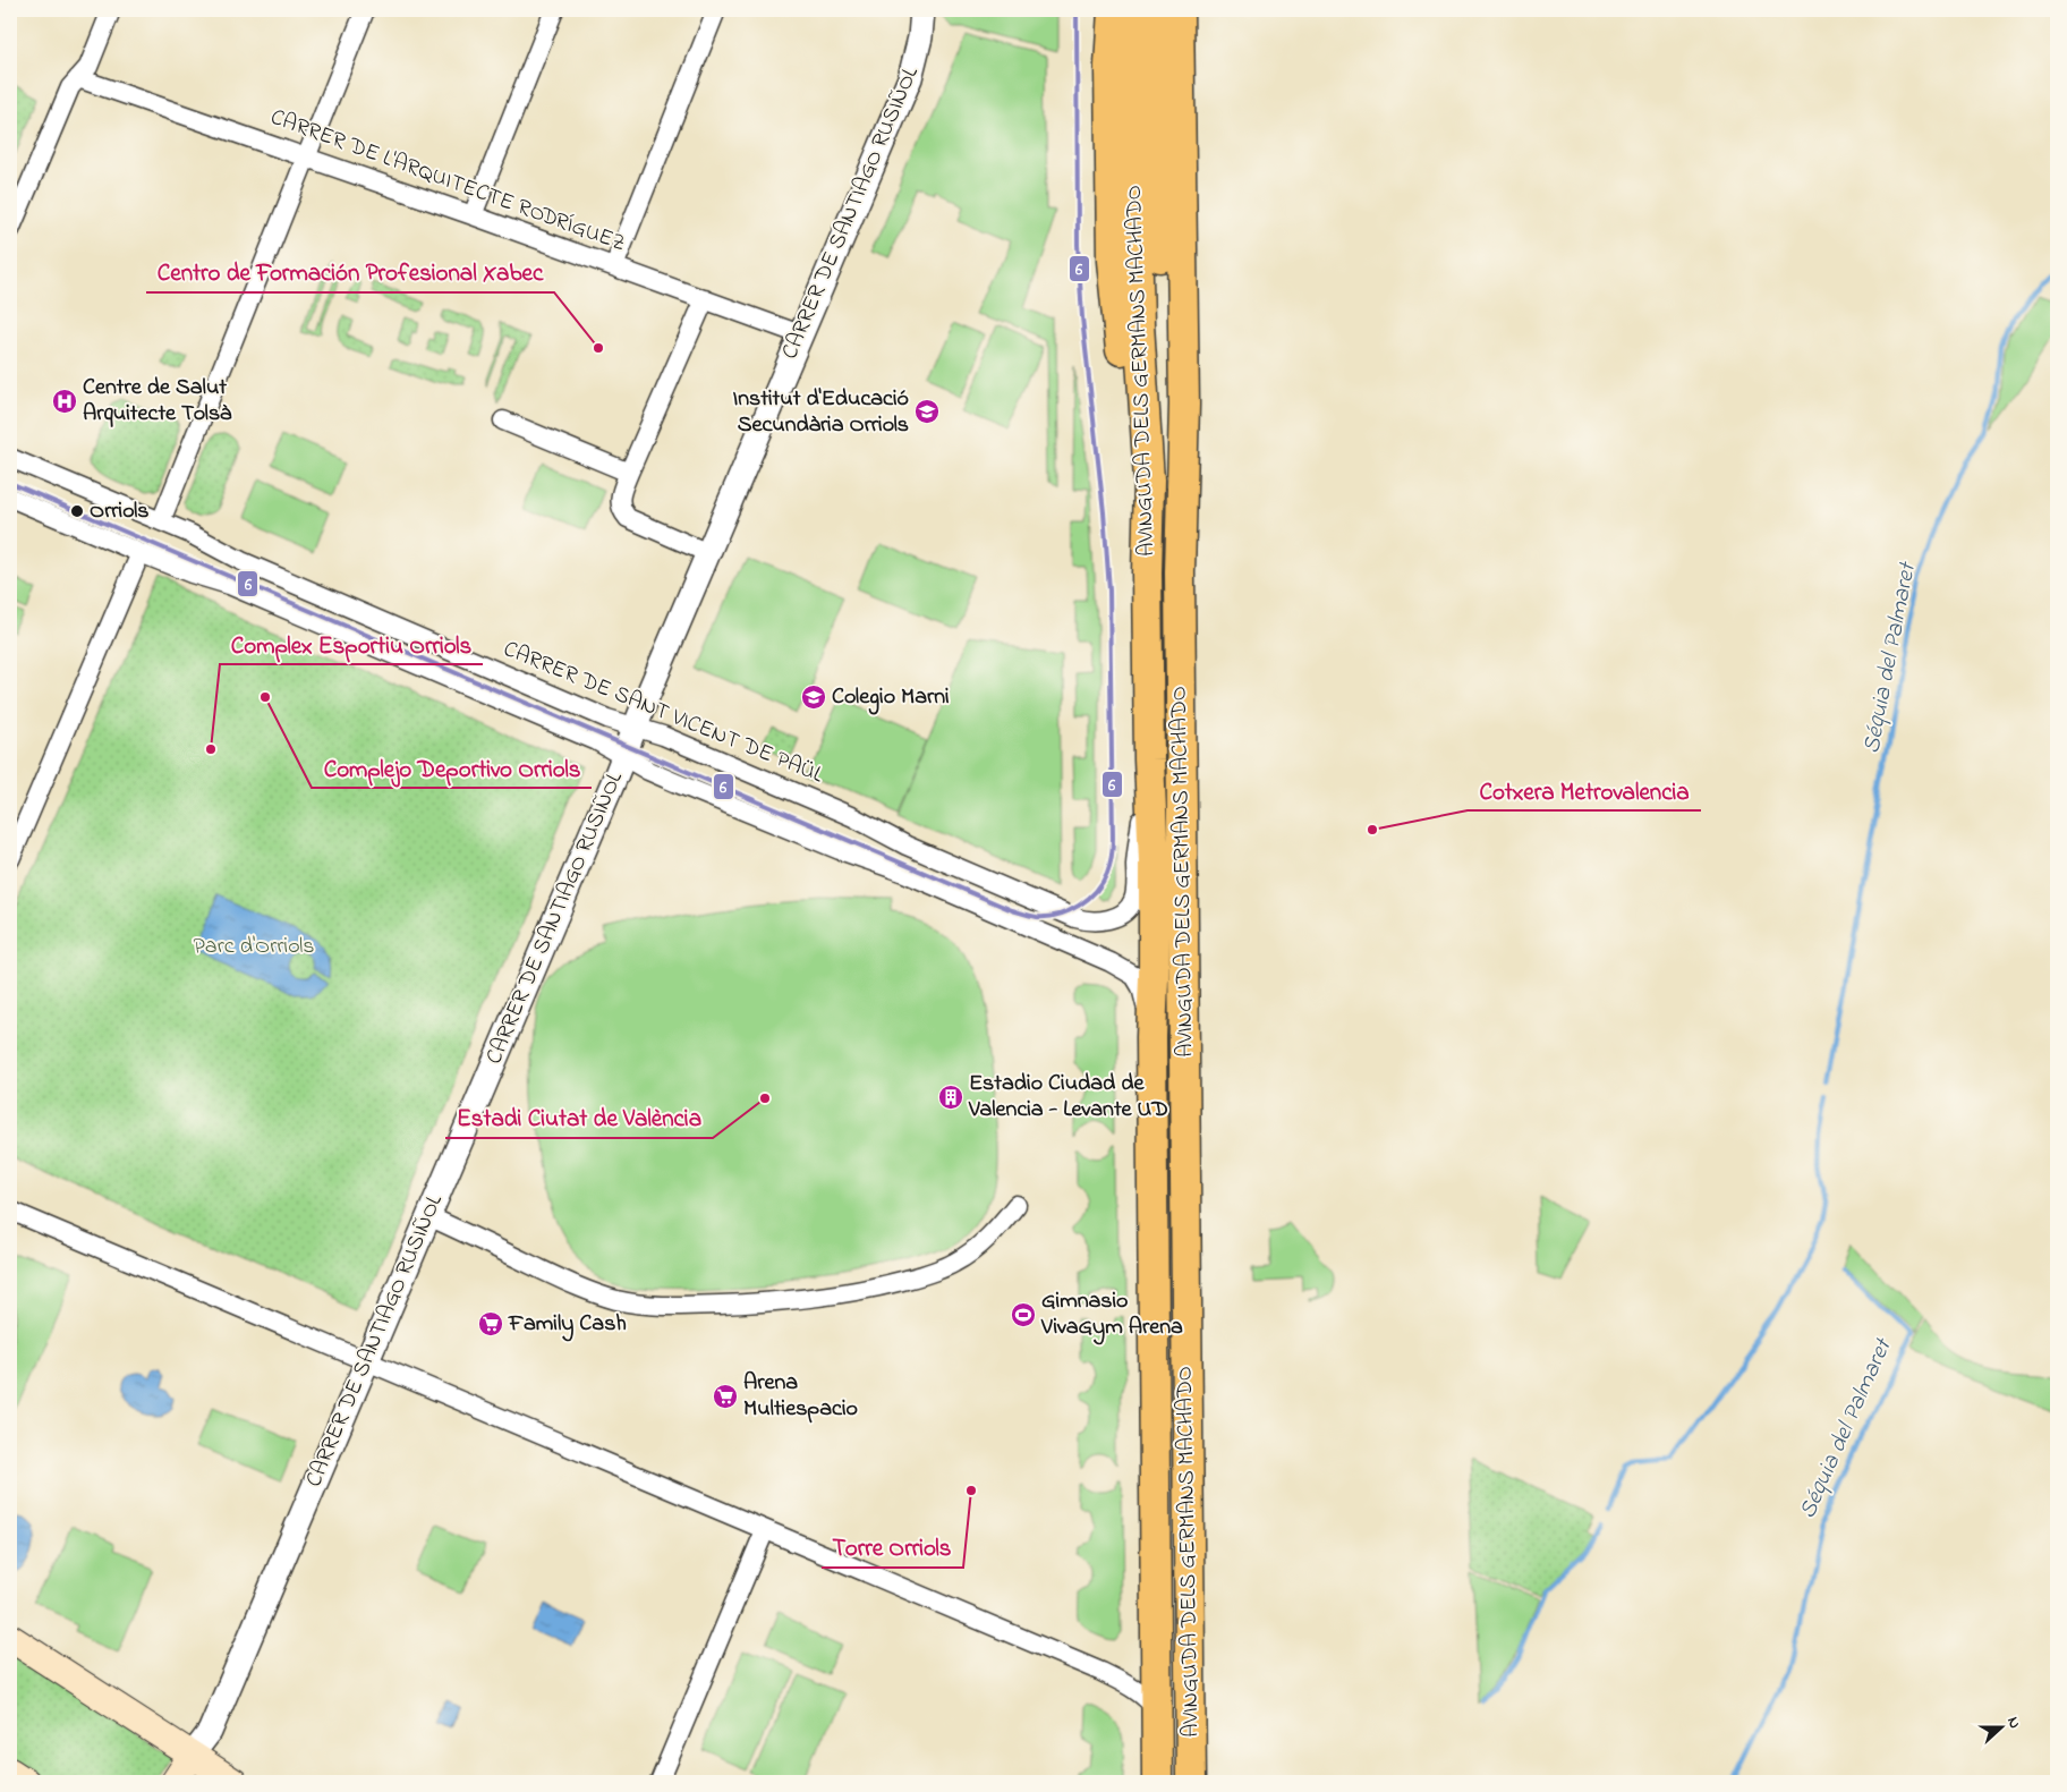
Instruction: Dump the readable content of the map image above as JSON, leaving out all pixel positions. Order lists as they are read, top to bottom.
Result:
{
  "streets": {
    "main road": ["AVINGUDA DELS GERMANS MACHADO"],
    "street": ["CARRER DE L'ARQUITECTE RODRÍGUEZ", "CARRER DE SANTIAGO RUSIÑOL", "CARRER DE SANT VICENT DE PAÜL"]
  },
  "crossings": [
    ["CARRER DE L'ARQUITECTE RODRÍGUEZ", "CARRER DE SANTIAGO RUSIÑOL"],
    ["CARRER DE SANTIAGO RUSIÑOL", "CARRER DE SANT VICENT DE PAÜL"]
  ],
  "water": ["Séquia del Palmaret"],
  "parks": ["Parc d'Orriols"],
  "places": {
    "other": [
      "Centro de Formación Profesional Xabec",
      "Orriols",
      "Complejo Deportivo Orriols",
      "Complex Esportiu Orriols",
      "Cotxera Metrovalencia",
      "Estadi Ciutat de València",
      "Torre Orriols"
    ],
    "hospital": ["Centre de Salut Arquitecte Tolsà"],
    "school or university": ["Institut d'Educació Secundària Orriols", "Colegio Marni"],
    "building": ["Estadio Ciudad de Valencia - Levante UD"],
    "sports": ["Gimnasio VivaGym Arena"],
    "supermarket": ["Family Cash", "Arena Multiespacio"]
  },
  "lines": ["transit line 6"],
  "north": "right"
}
